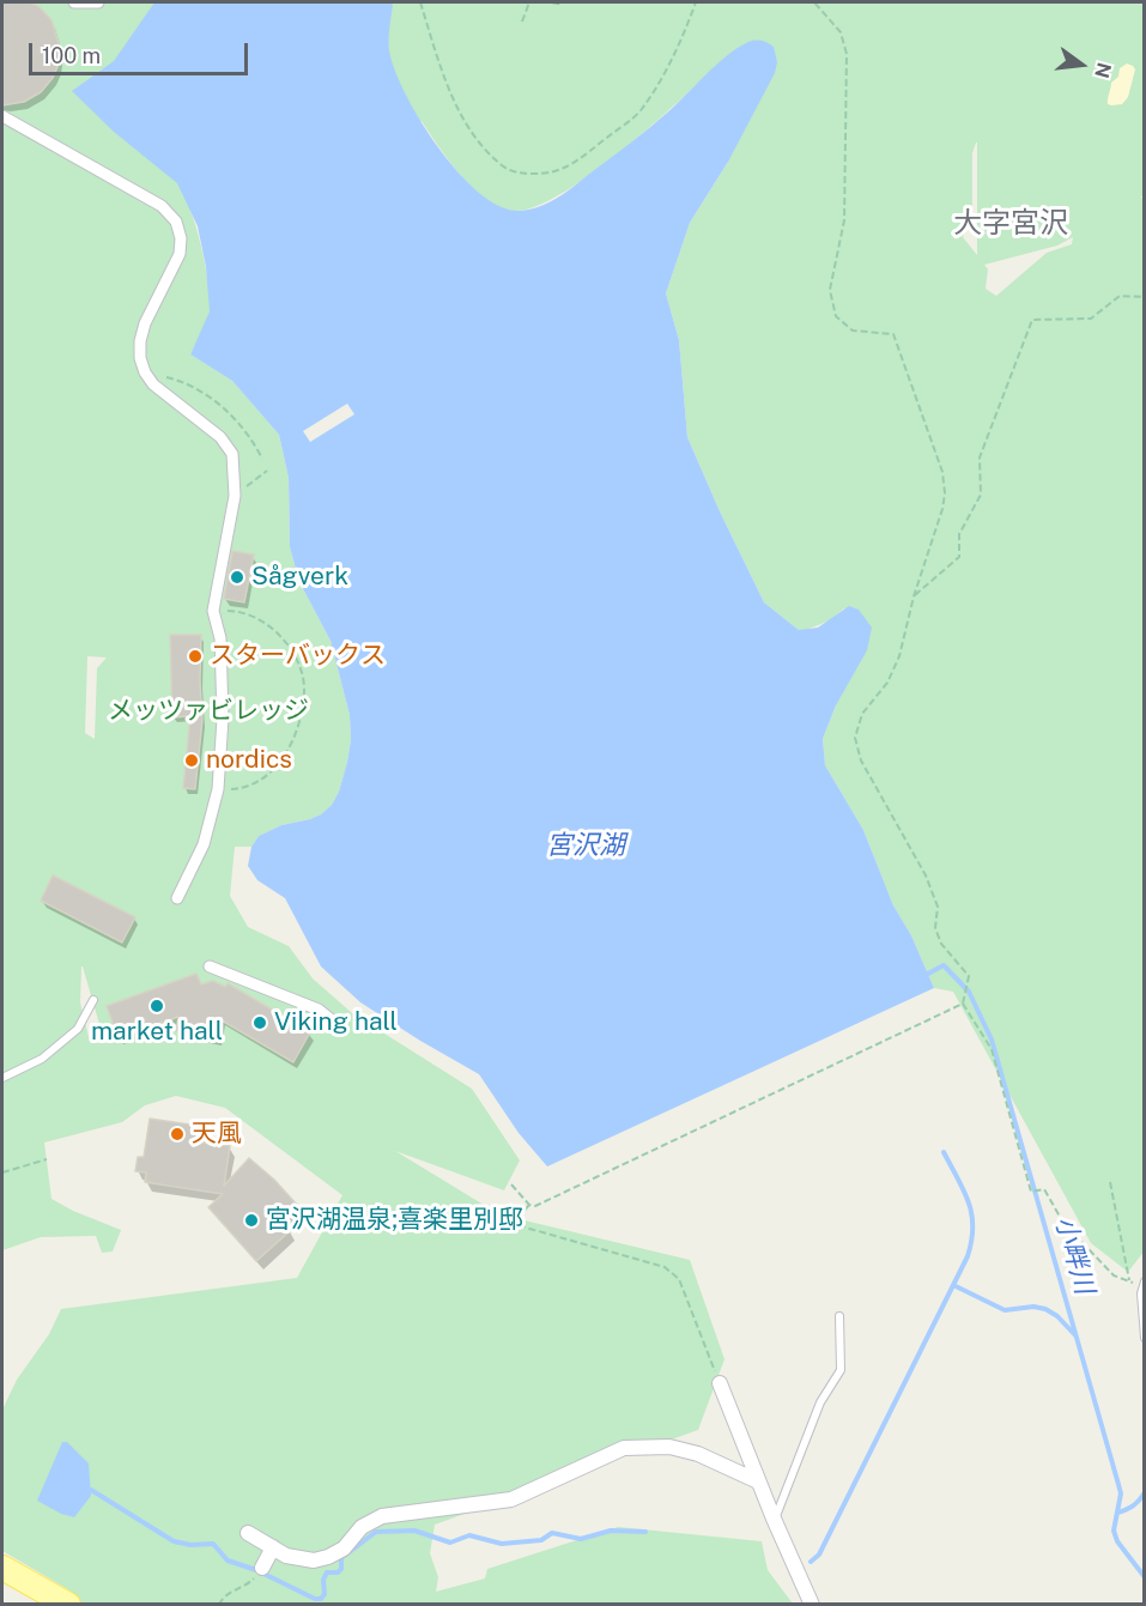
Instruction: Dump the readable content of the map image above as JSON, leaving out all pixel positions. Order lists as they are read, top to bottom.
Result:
{
  "districts": ["大字宮沢"],
  "water": ["宮沢湖", "小畔川"],
  "parks": ["メッツァビレッジ"],
  "places": [
    "Sågverk",
    "スターバックス",
    "nordics",
    "market hall",
    "Viking hall",
    "天風",
    "宮沢湖温泉;喜楽里別邸"
  ],
  "scale_bar": "100 m",
  "north": "right"
}
